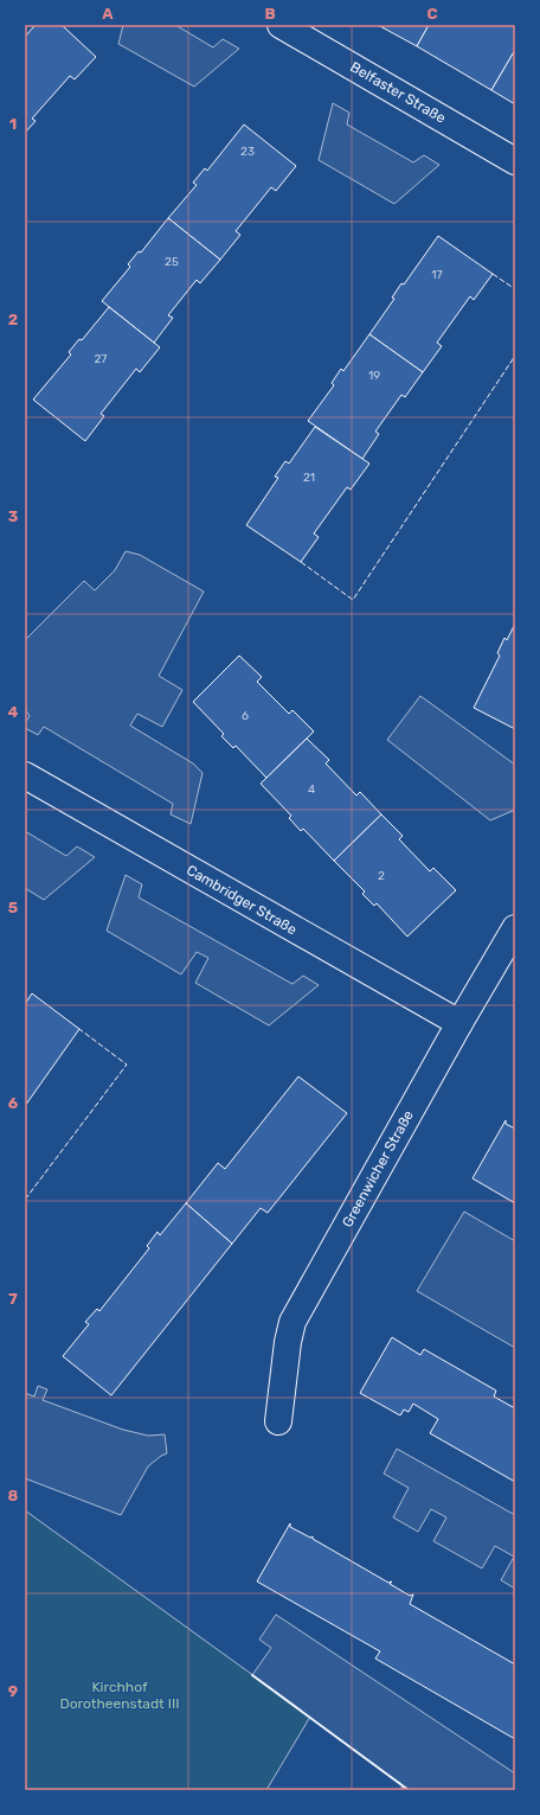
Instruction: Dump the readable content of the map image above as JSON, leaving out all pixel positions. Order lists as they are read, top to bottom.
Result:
{
  "streets": {
    "street": ["Belfaster Straße", "Cambridger Straße", "Greenwicher Straße"]
  },
  "crossings": [
    ["Cambridger Straße", "Greenwicher Straße"]
  ],
  "parks": ["Kirchhof Dorotheenstadt III"],
  "house_numbers": [
    "23",
    "25",
    "17",
    "27",
    "19",
    "21",
    "6",
    "4",
    "2"
  ],
  "grid": {
    "columns": ["A", "B", "C"],
    "rows": [
      "1",
      "2",
      "3",
      "4",
      "5",
      "6",
      "7",
      "8",
      "9"
    ]
  }
}
